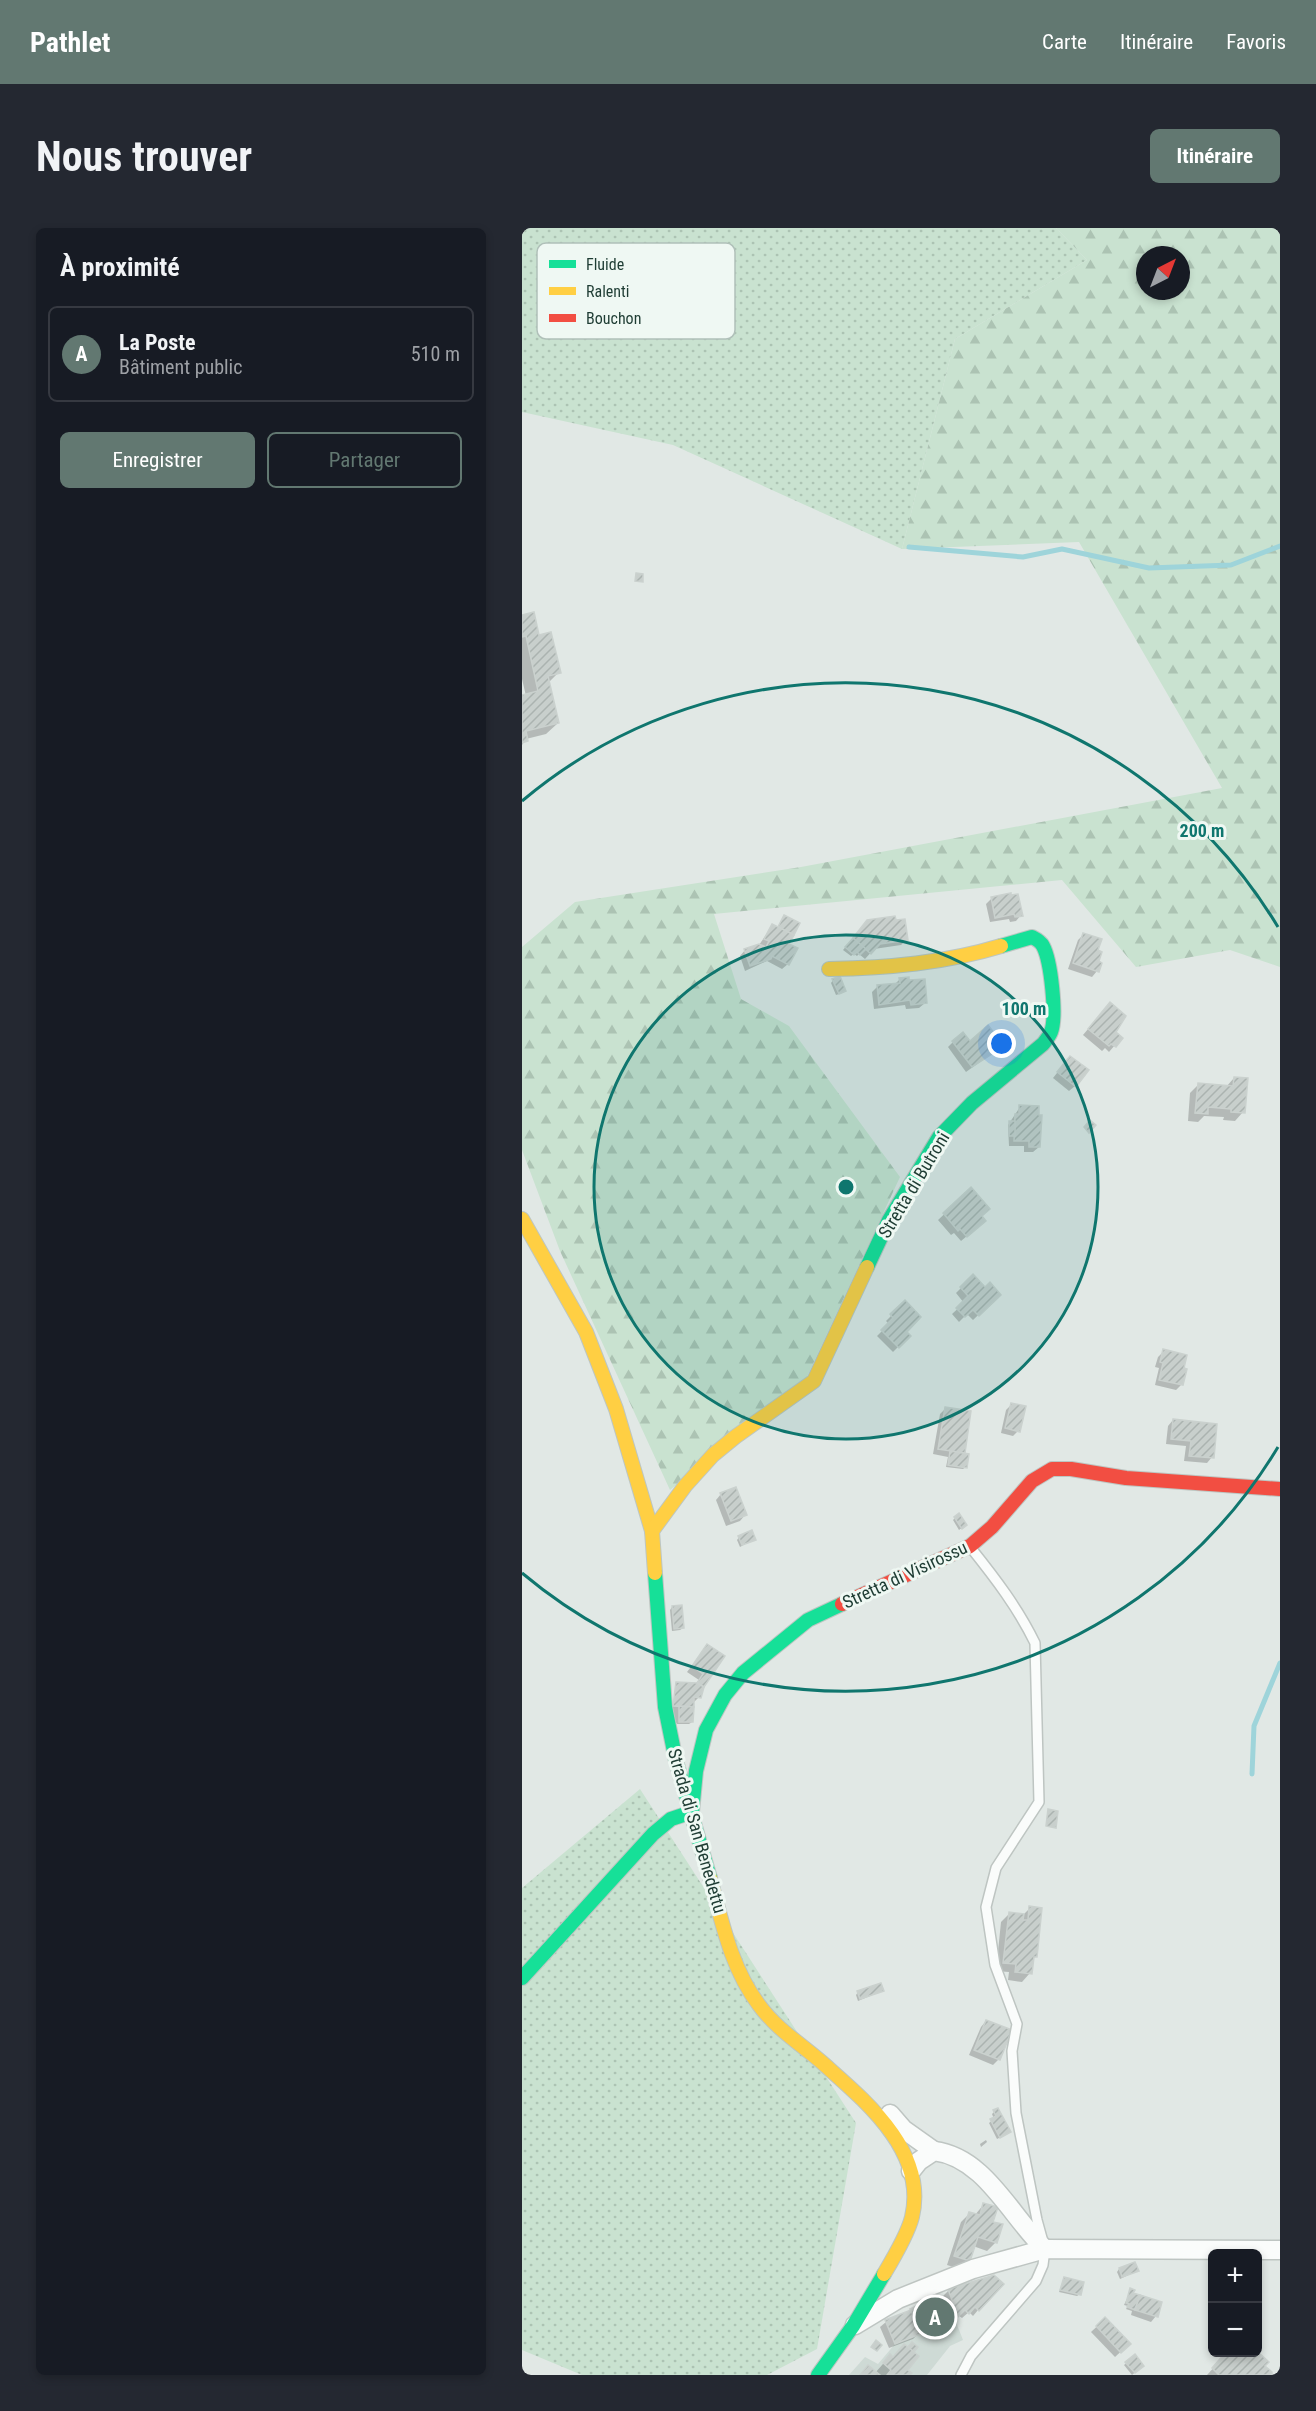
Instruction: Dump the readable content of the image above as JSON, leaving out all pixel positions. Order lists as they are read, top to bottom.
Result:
{
  "streets": {
    "street": ["Stretta di Butroni", "Stretta di Visirossu", "Strada di San Benedettu"]
  },
  "crossings": [
    ["Stretta di Butroni", "Strada di San Benedettu"],
    ["Stretta di Visirossu", "Strada di San Benedettu"]
  ],
  "legend": ["Fluide", "Ralenti", "Bouchon"],
  "north": "top right",
  "page": {
    "header": "Pathlet",
    "nav": ["Carte", "Itinéraire", "Favoris"],
    "buttons": [
      "Itinéraire",
      ["Enregistrer", "Partager"]
    ],
    "title": "Nous trouver",
    "heading": "À proximité",
    "list": [
      {
        "mark": "A",
        "name": "La Poste",
        "note": "Bâtiment public",
        "value": "510 m"
      }
    ],
    "map_buttons": ["+", "−"],
    "pins": "A"
  },
  "rings": ["200 m", "100 m"]
}
